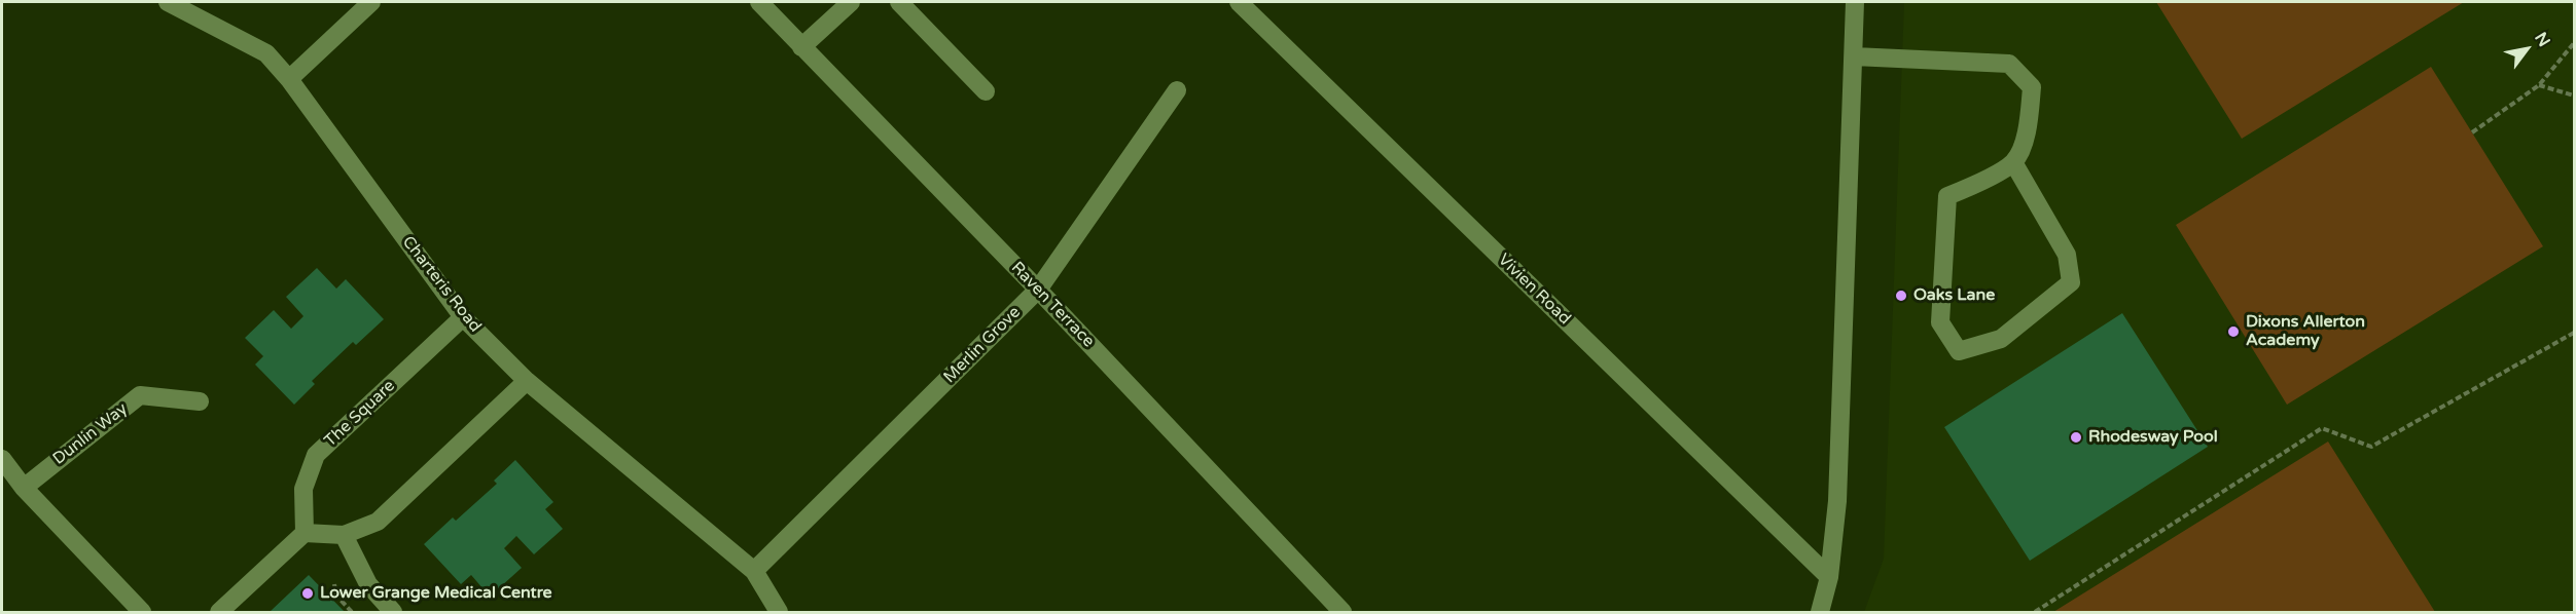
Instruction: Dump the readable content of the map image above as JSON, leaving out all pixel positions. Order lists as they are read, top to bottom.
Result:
{
  "streets": {
    "street": [
      "Charteris Road",
      "Vivien Road",
      "Raven Terrace",
      "Merlin Grove",
      "The Square",
      "Dunlin Way"
    ]
  },
  "crossings": [
    ["Charteris Road", "Merlin Grove"],
    ["Charteris Road", "The Square"],
    ["Raven Terrace", "Merlin Grove"]
  ],
  "places": [
    "Oaks Lane",
    "Dixons Allerton Academy",
    "Rhodesway Pool",
    "Lower Grange Medical Centre"
  ],
  "north": "top right"
}
